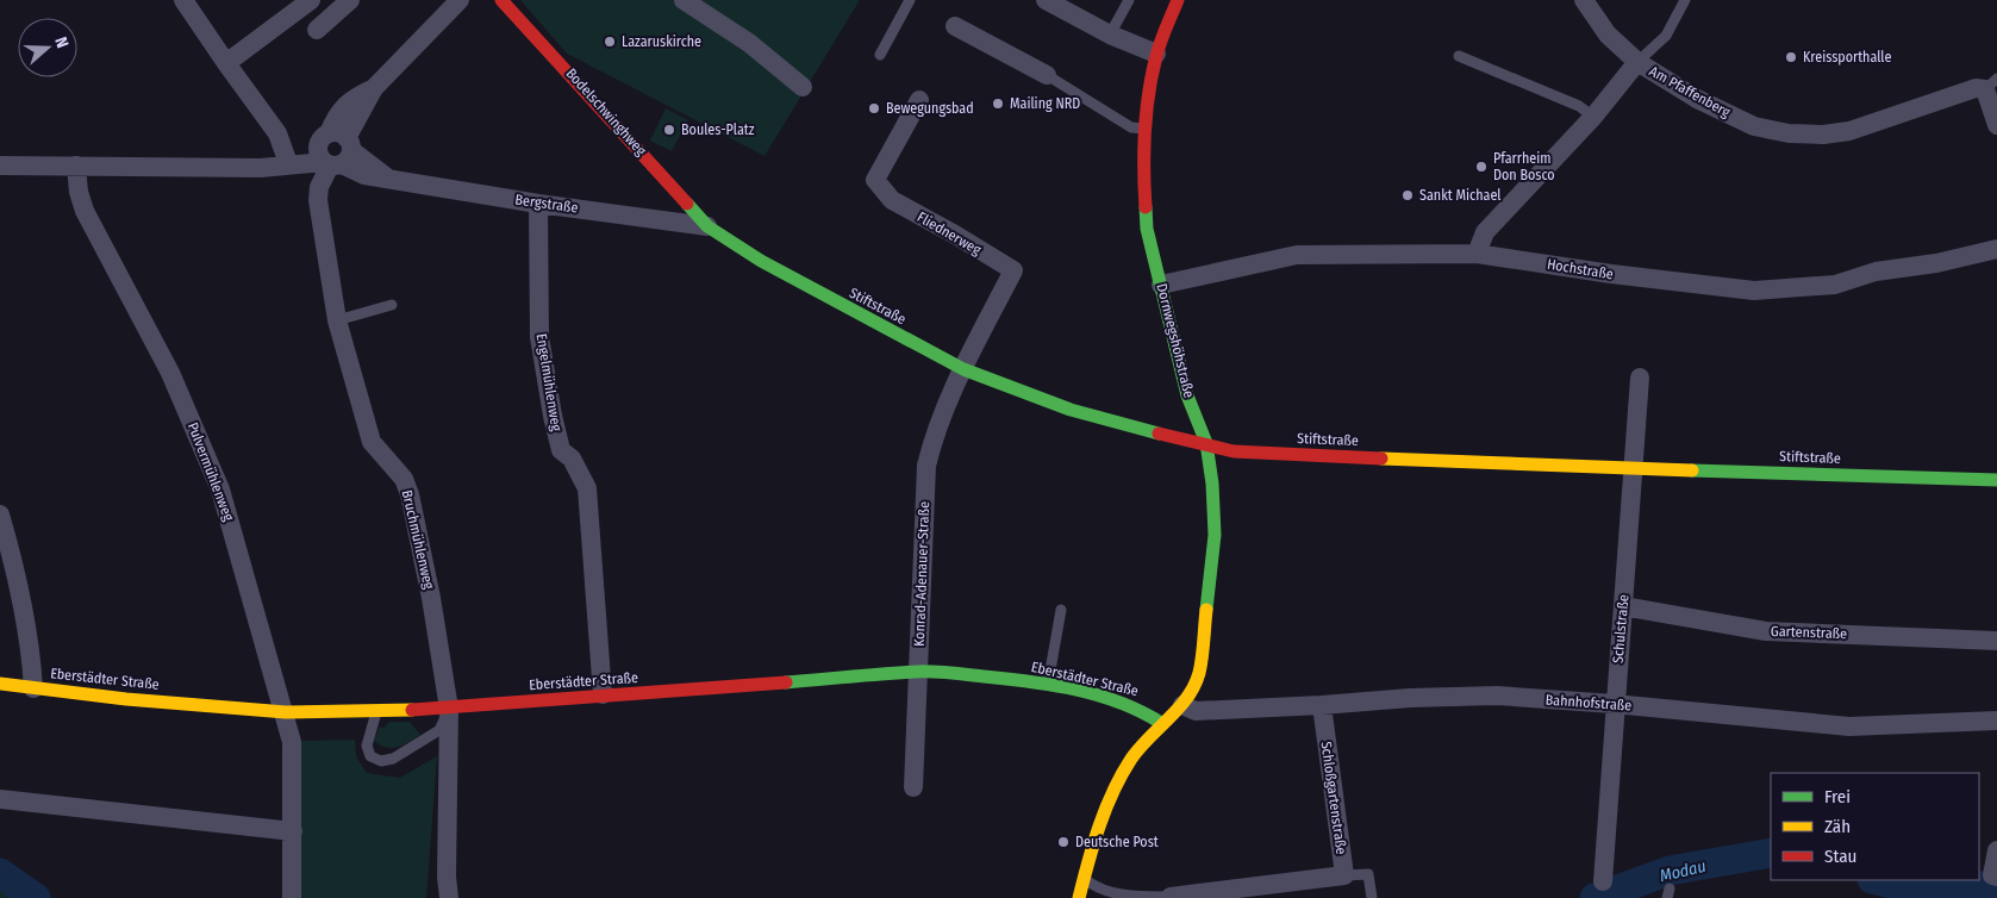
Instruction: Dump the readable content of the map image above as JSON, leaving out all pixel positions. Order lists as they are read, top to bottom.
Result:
{
  "streets": {
    "street": [
      "Am Pfaffenberg",
      "Bodelschwinghweg",
      "Bergstraße",
      "Fliednerweg",
      "Hochstraße",
      "Stiftstraße",
      "Dornwegshöhstraße",
      "Engelmühlenweg",
      "Pulvermühlenweg",
      "Bruchmühlenweg",
      "Konrad-Adenauer-Straße",
      "Schulstraße",
      "Gartenstraße",
      "Eberstädter Straße",
      "Bahnhofstraße",
      "Schloßgartenstraße"
    ]
  },
  "crossings": [
    ["Am Pfaffenberg", "Hochstraße"],
    ["Bodelschwinghweg", "Bergstraße"],
    ["Bodelschwinghweg", "Stiftstraße"],
    ["Bergstraße", "Stiftstraße"],
    ["Bergstraße", "Engelmühlenweg"],
    ["Bergstraße", "Bruchmühlenweg"],
    ["Fliednerweg", "Stiftstraße"],
    ["Fliednerweg", "Konrad-Adenauer-Straße"],
    ["Hochstraße", "Dornwegshöhstraße"],
    ["Stiftstraße", "Dornwegshöhstraße"],
    ["Stiftstraße", "Konrad-Adenauer-Straße"],
    ["Stiftstraße", "Schulstraße"],
    ["Dornwegshöhstraße", "Eberstädter Straße"],
    ["Dornwegshöhstraße", "Bahnhofstraße"],
    ["Dornwegshöhstraße", "Schloßgartenstraße"],
    ["Engelmühlenweg", "Eberstädter Straße"],
    ["Pulvermühlenweg", "Eberstädter Straße"],
    ["Bruchmühlenweg", "Eberstädter Straße"],
    ["Konrad-Adenauer-Straße", "Eberstädter Straße"],
    ["Schulstraße", "Gartenstraße"],
    ["Schulstraße", "Bahnhofstraße"],
    ["Bahnhofstraße", "Schloßgartenstraße"]
  ],
  "water": ["Modau"],
  "places": [
    "Lazaruskirche",
    "Kreissporthalle",
    "Mailing NRD",
    "Bewegungsbad",
    "Boules-Platz",
    "Pfarrheim Don Bosco",
    "Sankt Michael",
    "Deutsche Post"
  ],
  "legend": ["Frei", "Zäh", "Stau"],
  "north": "right"
}
